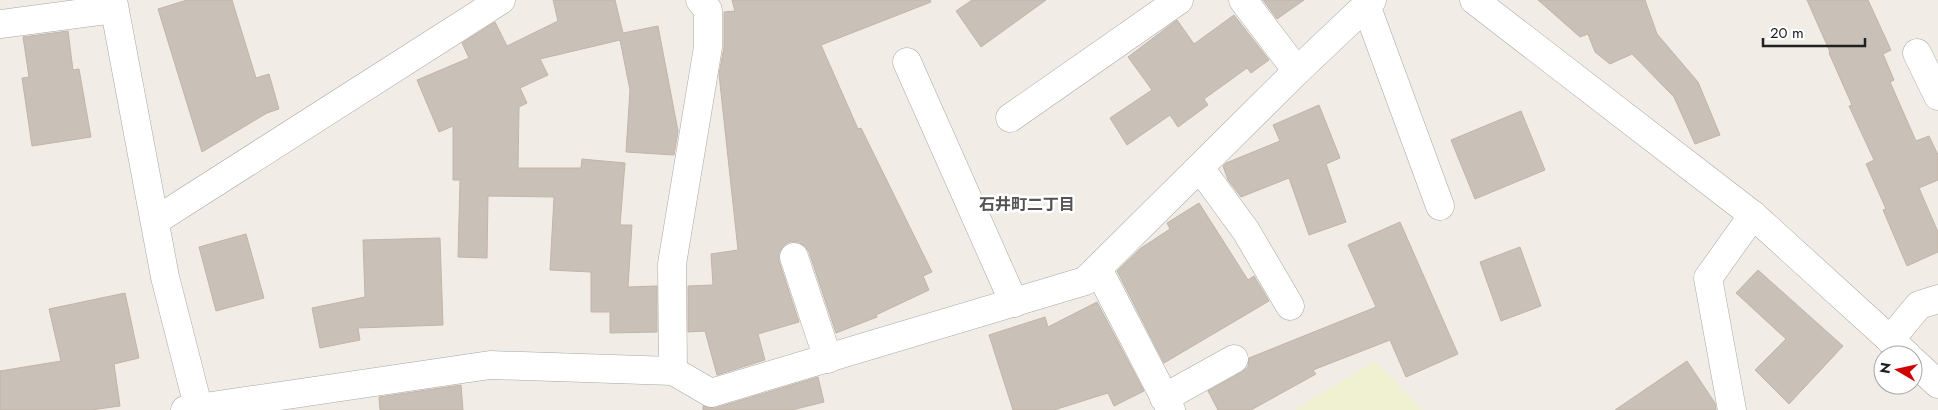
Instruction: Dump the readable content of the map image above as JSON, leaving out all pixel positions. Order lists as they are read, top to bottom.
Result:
{
  "districts": ["石井町二丁目"],
  "scale_bar": "20 m",
  "north": "left"
}
